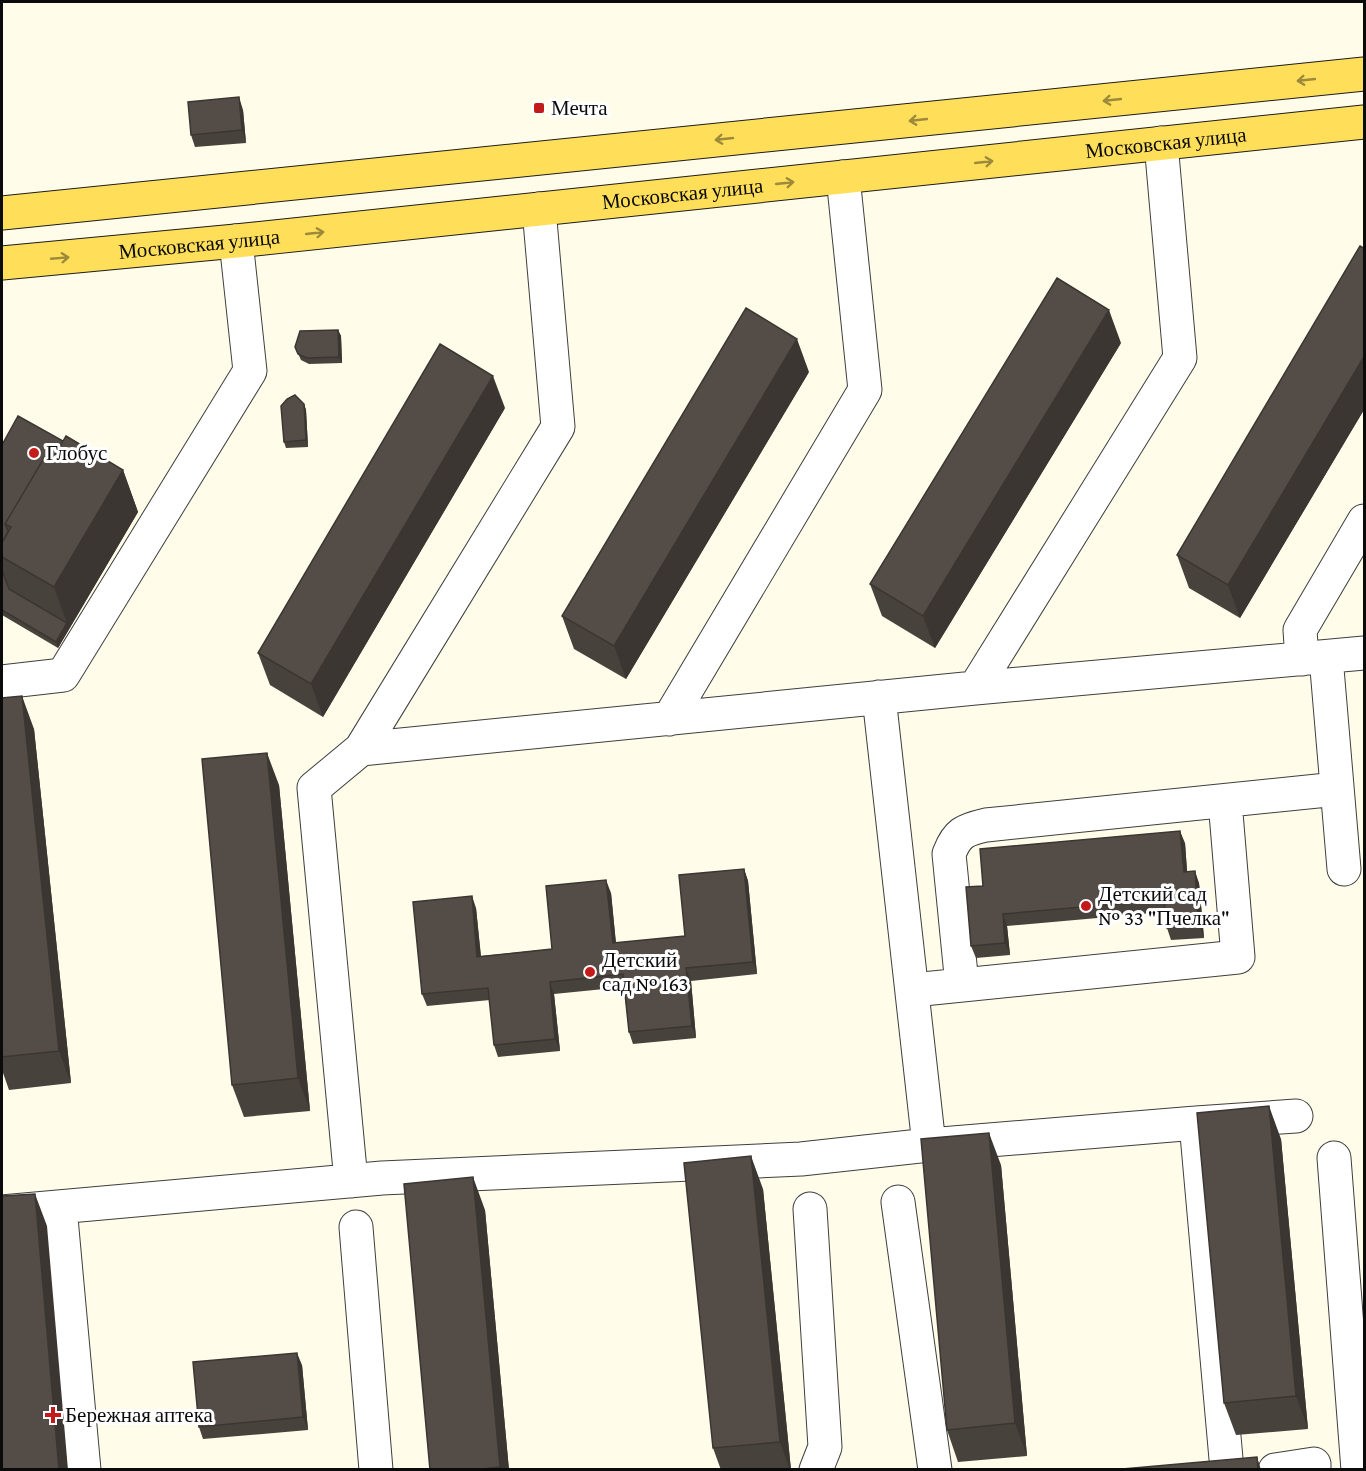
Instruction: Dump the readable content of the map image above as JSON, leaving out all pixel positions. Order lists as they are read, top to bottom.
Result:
{
  "streets": {
    "main road": ["Московская улица"]
  },
  "places": {
    "transit": ["Мечта"],
    "other": ["Глобус", "Детский сад № 33 \"Пчелка\"", "Детский сад № 163"],
    "health": ["Бережная аптека"]
  }
}
